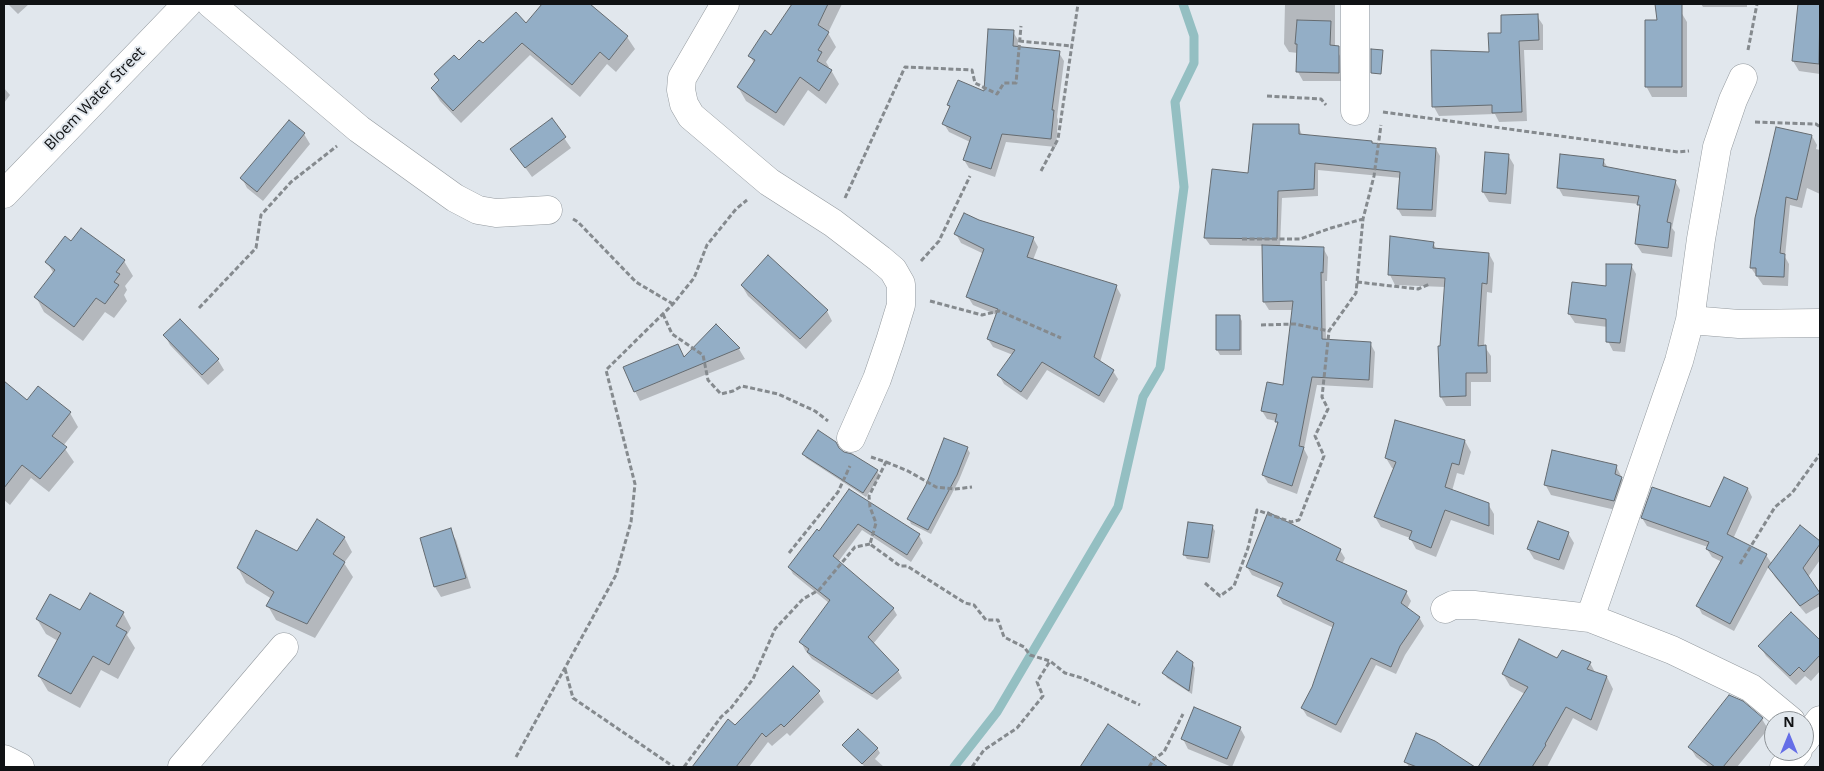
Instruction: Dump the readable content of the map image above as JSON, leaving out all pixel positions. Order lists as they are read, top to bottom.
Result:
{
  "streets": {
    "street": ["Bloem Water Street"]
  },
  "north": "top"
}
